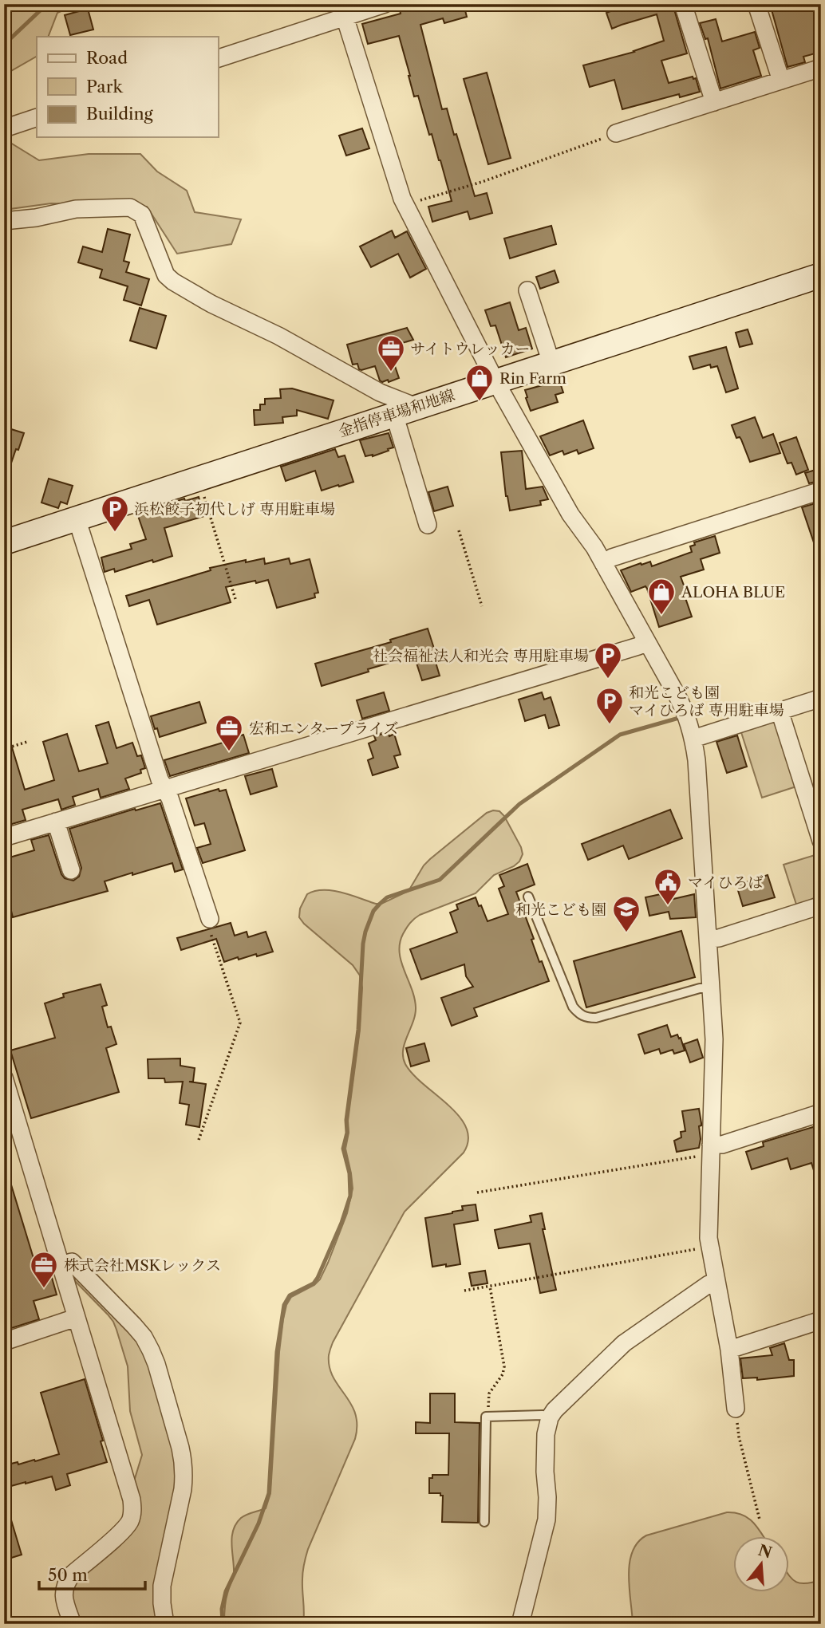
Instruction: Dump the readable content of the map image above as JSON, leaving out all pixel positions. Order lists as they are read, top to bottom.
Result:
{
  "streets": {
    "main road": ["金指停車場和地線"]
  },
  "places": {
    "office": ["サイトウレッカー", "宏和エンタープライズ", "株式会社MSKレックス"],
    "shop": ["Rin Farm", "ALOHA BLUE"],
    "parking": ["浜松餃子初代しげ 専用駐車場", "社会福祉法人和光会 専用駐車場", "和光こども園 マイひろば 専用駐車場"],
    "public building": ["マイひろば"],
    "school or university": ["和光こども園"]
  },
  "legend": ["Road", "Park", "Building"],
  "scale_bar": "50 m",
  "north": "top"
}
